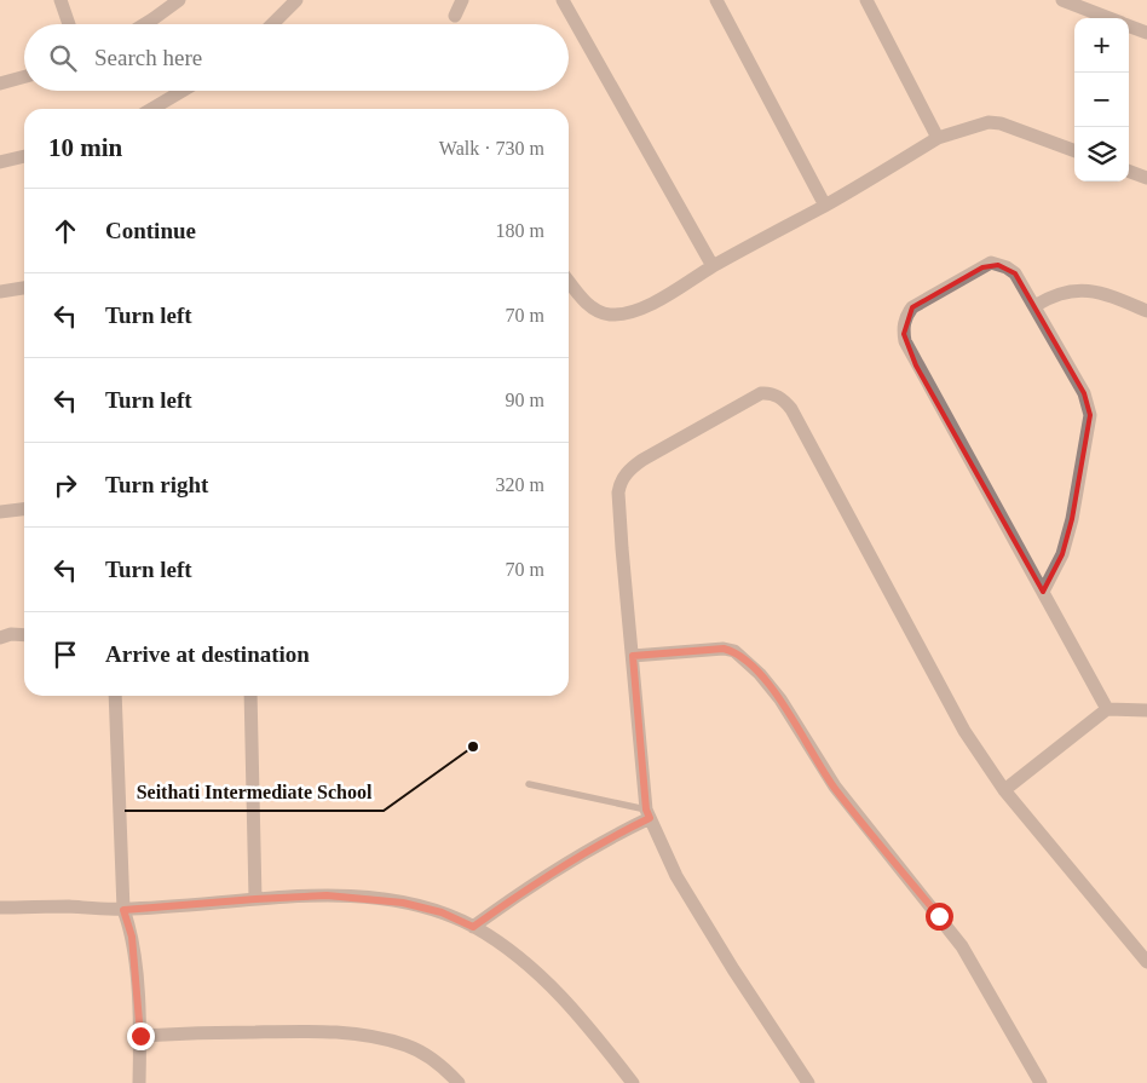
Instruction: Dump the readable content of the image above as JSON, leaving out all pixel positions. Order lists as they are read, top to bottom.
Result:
{
  "places": ["Seithati Intermediate School"],
  "page": {
    "map_buttons": ["+", "−"],
    "search": "Search here",
    "heading": ["10 min", "Walk · 730 m"],
    "list": [
      ["Continue", "180 m"],
      ["Turn left", "70 m"],
      ["Turn left", "90 m"],
      ["Turn right", "320 m"],
      ["Turn left", "70 m"],
      "Arrive at destination"
    ]
  }
}
